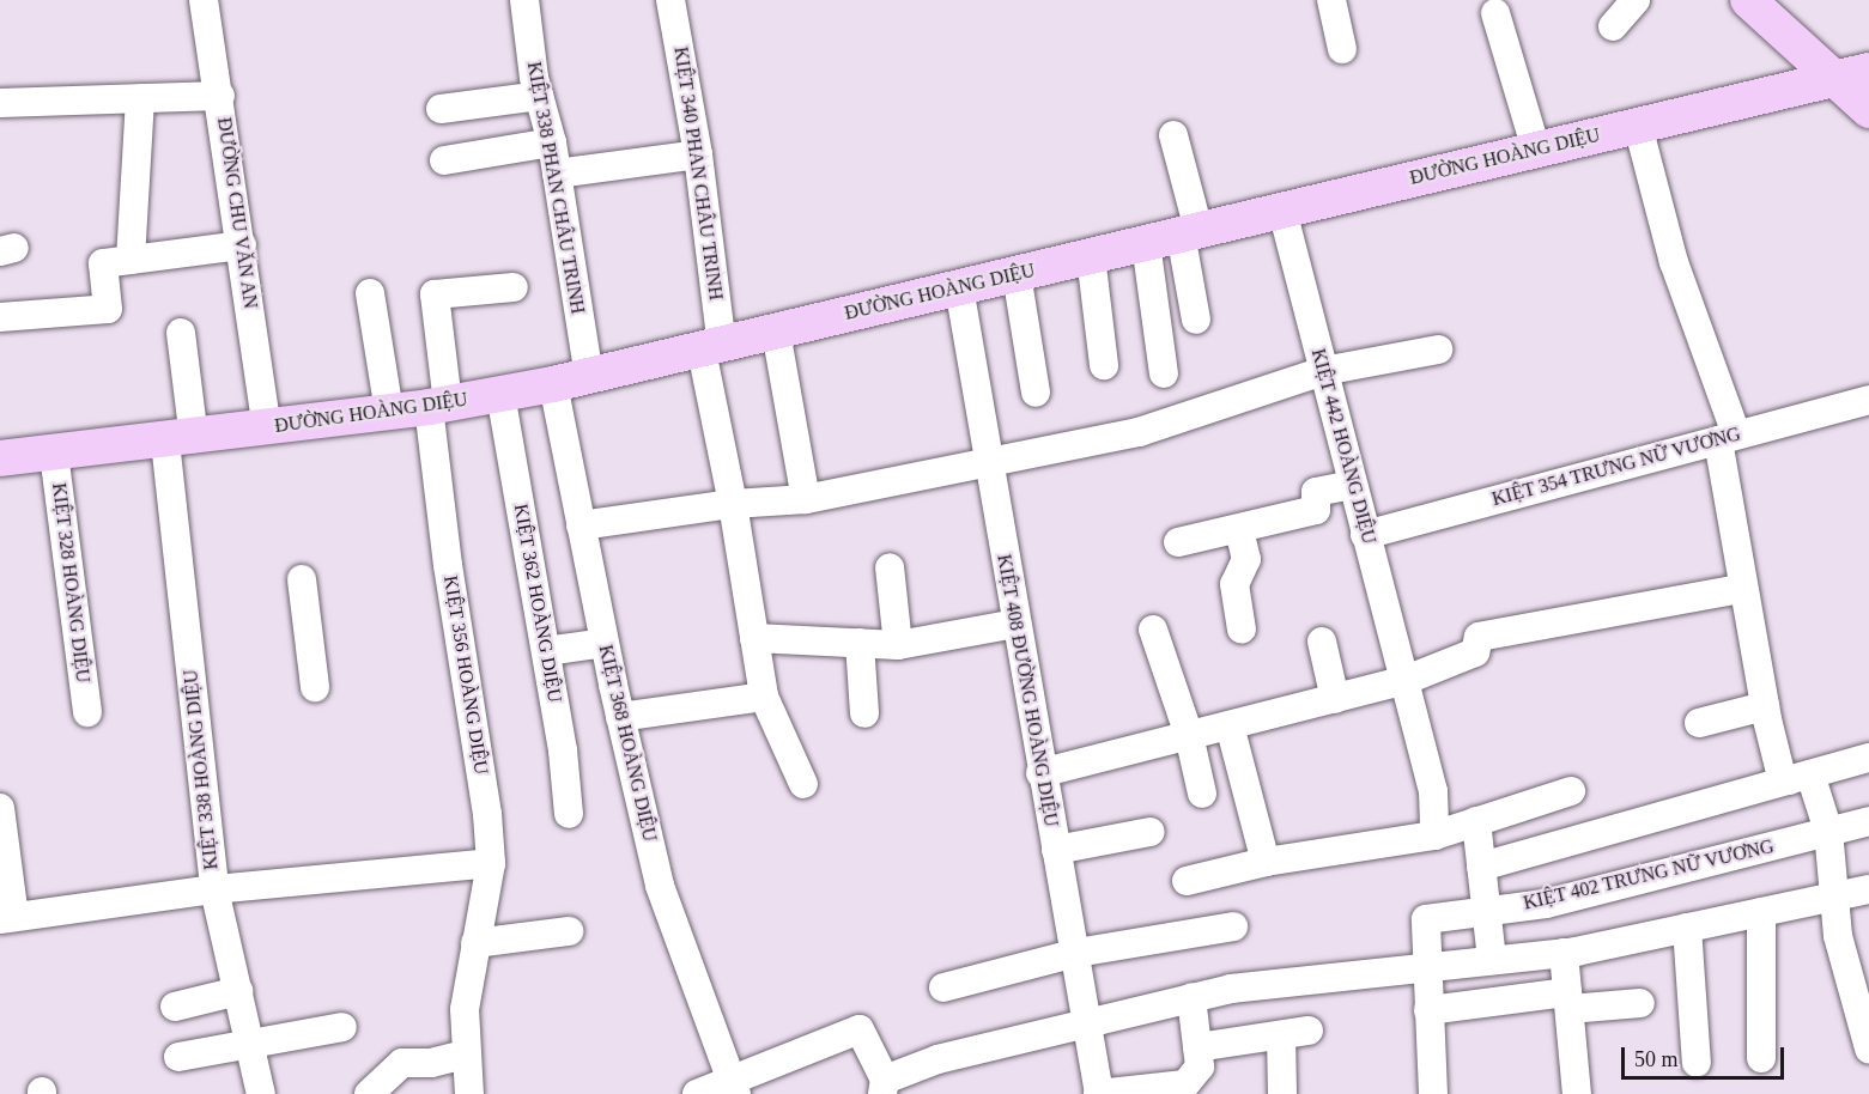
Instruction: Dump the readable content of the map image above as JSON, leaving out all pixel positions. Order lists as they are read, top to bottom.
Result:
{
  "streets": {
    "main road": ["ĐƯỜNG HOÀNG DIỆU"],
    "street": [
      "KIỆT 340 PHAN CHÂU TRINH",
      "KIỆT 338 PHAN CHÂU TRINH",
      "ĐƯỜNG CHU VĂN AN",
      "KIỆT 442 HOÀNG DIỆU",
      "KIỆT 354 TRƯNG NỮ VƯƠNG",
      "KIỆT 328 HOÀNG DIỆU",
      "KIỆT 362 HOÀNG DIỆU",
      "KIỆT 356 HOÀNG DIỆU",
      "KIỆT 408 ĐƯỜNG HOÀNG DIỆU",
      "KIỆT 368 HOÀNG DIỆU",
      "KIỆT 338 HOÀNG DIỆU",
      "KIỆT 402 TRƯNG NỮ VƯƠNG"
    ]
  },
  "crossings": [
    ["ĐƯỜNG HOÀNG DIỆU", "KIỆT 340 PHAN CHÂU TRINH"],
    ["ĐƯỜNG HOÀNG DIỆU", "KIỆT 338 PHAN CHÂU TRINH"],
    ["ĐƯỜNG HOÀNG DIỆU", "ĐƯỜNG CHU VĂN AN"],
    ["ĐƯỜNG HOÀNG DIỆU", "KIỆT 442 HOÀNG DIỆU"],
    ["ĐƯỜNG HOÀNG DIỆU", "KIỆT 328 HOÀNG DIỆU"],
    ["ĐƯỜNG HOÀNG DIỆU", "KIỆT 362 HOÀNG DIỆU"],
    ["ĐƯỜNG HOÀNG DIỆU", "KIỆT 356 HOÀNG DIỆU"],
    ["ĐƯỜNG HOÀNG DIỆU", "KIỆT 408 ĐƯỜNG HOÀNG DIỆU"],
    ["ĐƯỜNG HOÀNG DIỆU", "KIỆT 368 HOÀNG DIỆU"],
    ["ĐƯỜNG HOÀNG DIỆU", "KIỆT 338 HOÀNG DIỆU"],
    ["KIỆT 442 HOÀNG DIỆU", "KIỆT 354 TRƯNG NỮ VƯƠNG"]
  ],
  "scale_bar": "50 m"
}
